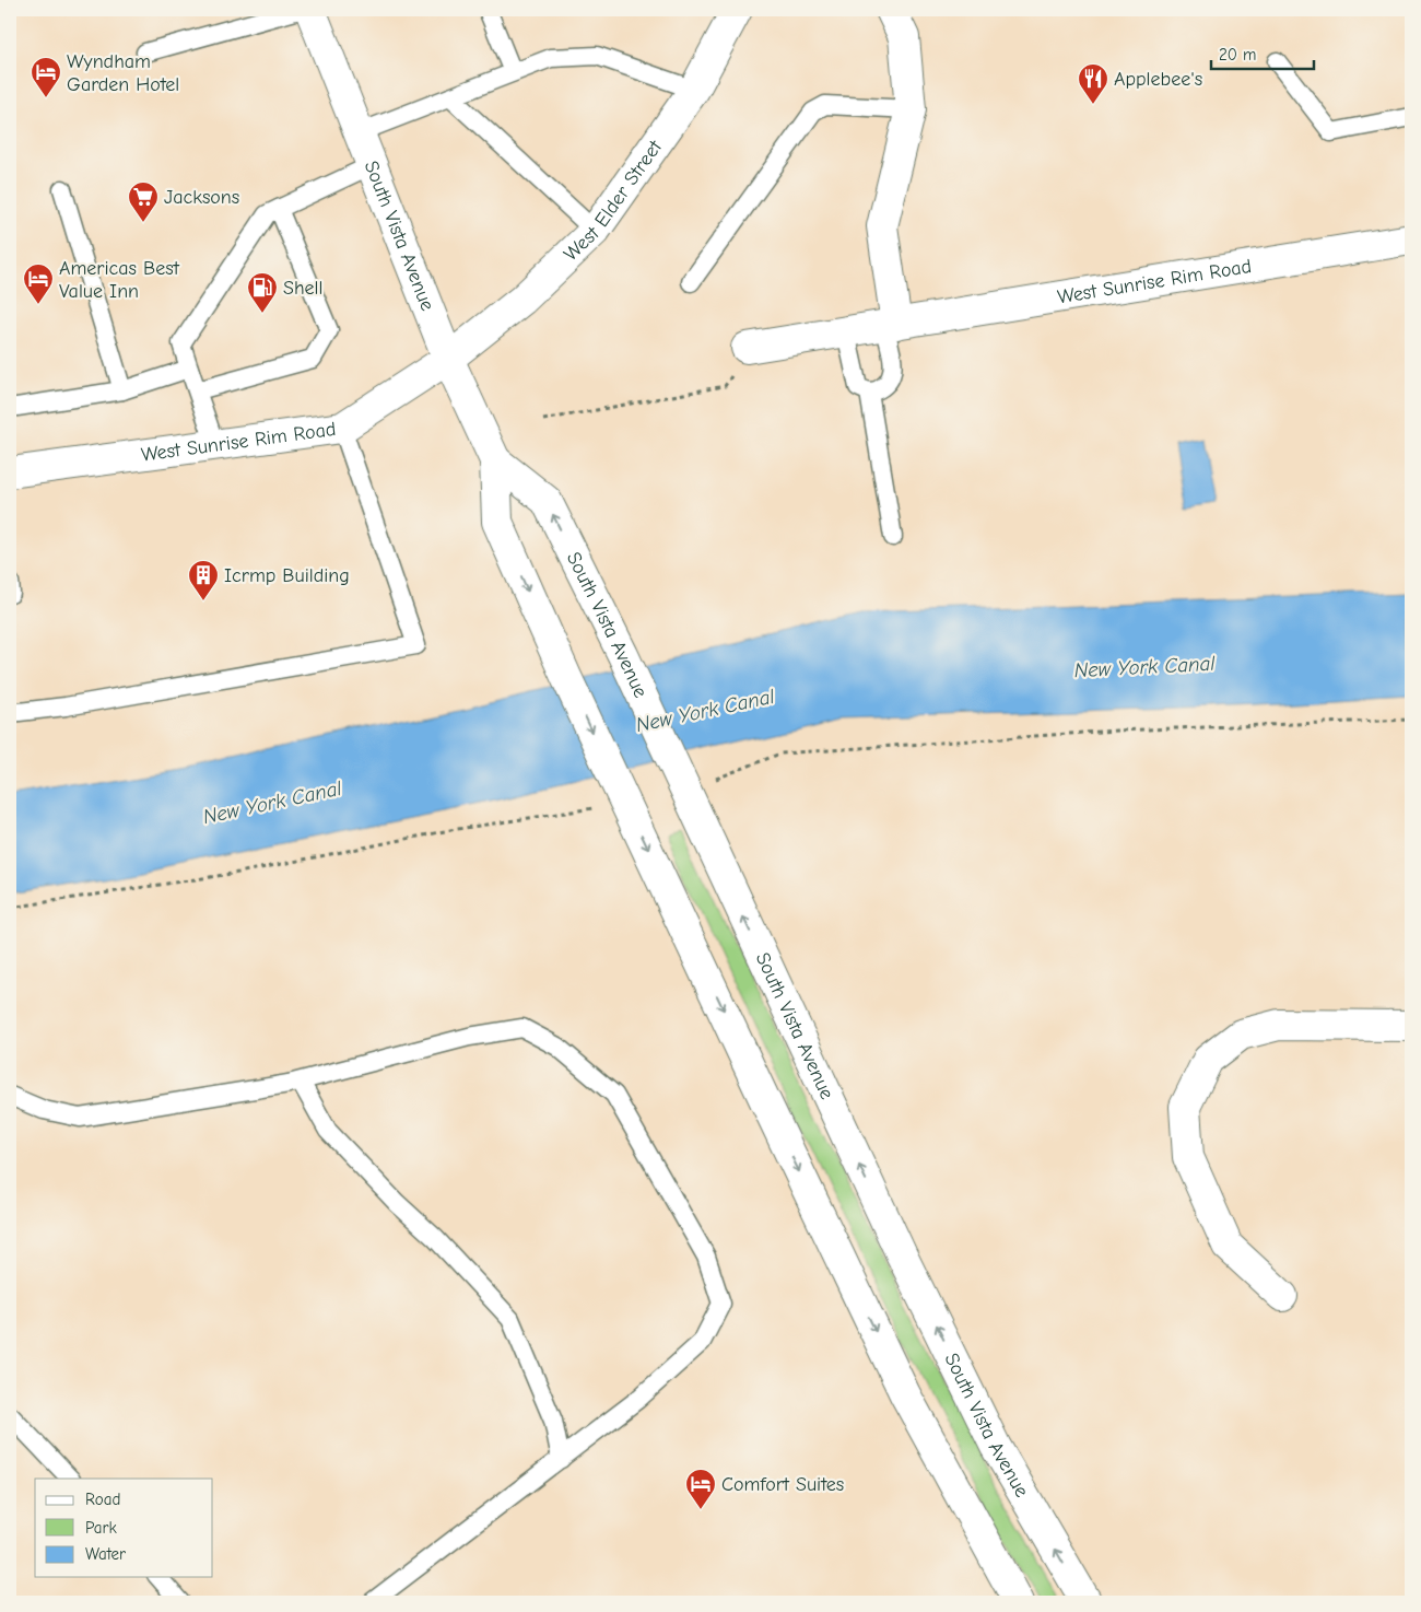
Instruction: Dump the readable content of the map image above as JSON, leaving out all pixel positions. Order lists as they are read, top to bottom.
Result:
{
  "streets": {
    "main road": ["West Elder Street", "South Vista Avenue", "West Sunrise Rim Road"]
  },
  "crossings": [
    ["West Elder Street", "South Vista Avenue"],
    ["West Elder Street", "West Sunrise Rim Road"],
    ["South Vista Avenue", "West Sunrise Rim Road"]
  ],
  "water": ["New York Canal"],
  "places": {
    "hotel": ["Wyndham Garden Hotel", "Americas Best Value Inn", "Comfort Suites"],
    "restaurant": ["Applebee's"],
    "supermarket": ["Jacksons"],
    "fuel station": ["Shell"],
    "building": ["Icrmp Building"]
  },
  "legend": ["Road", "Park", "Water"],
  "scale_bar": "20 m"
}
